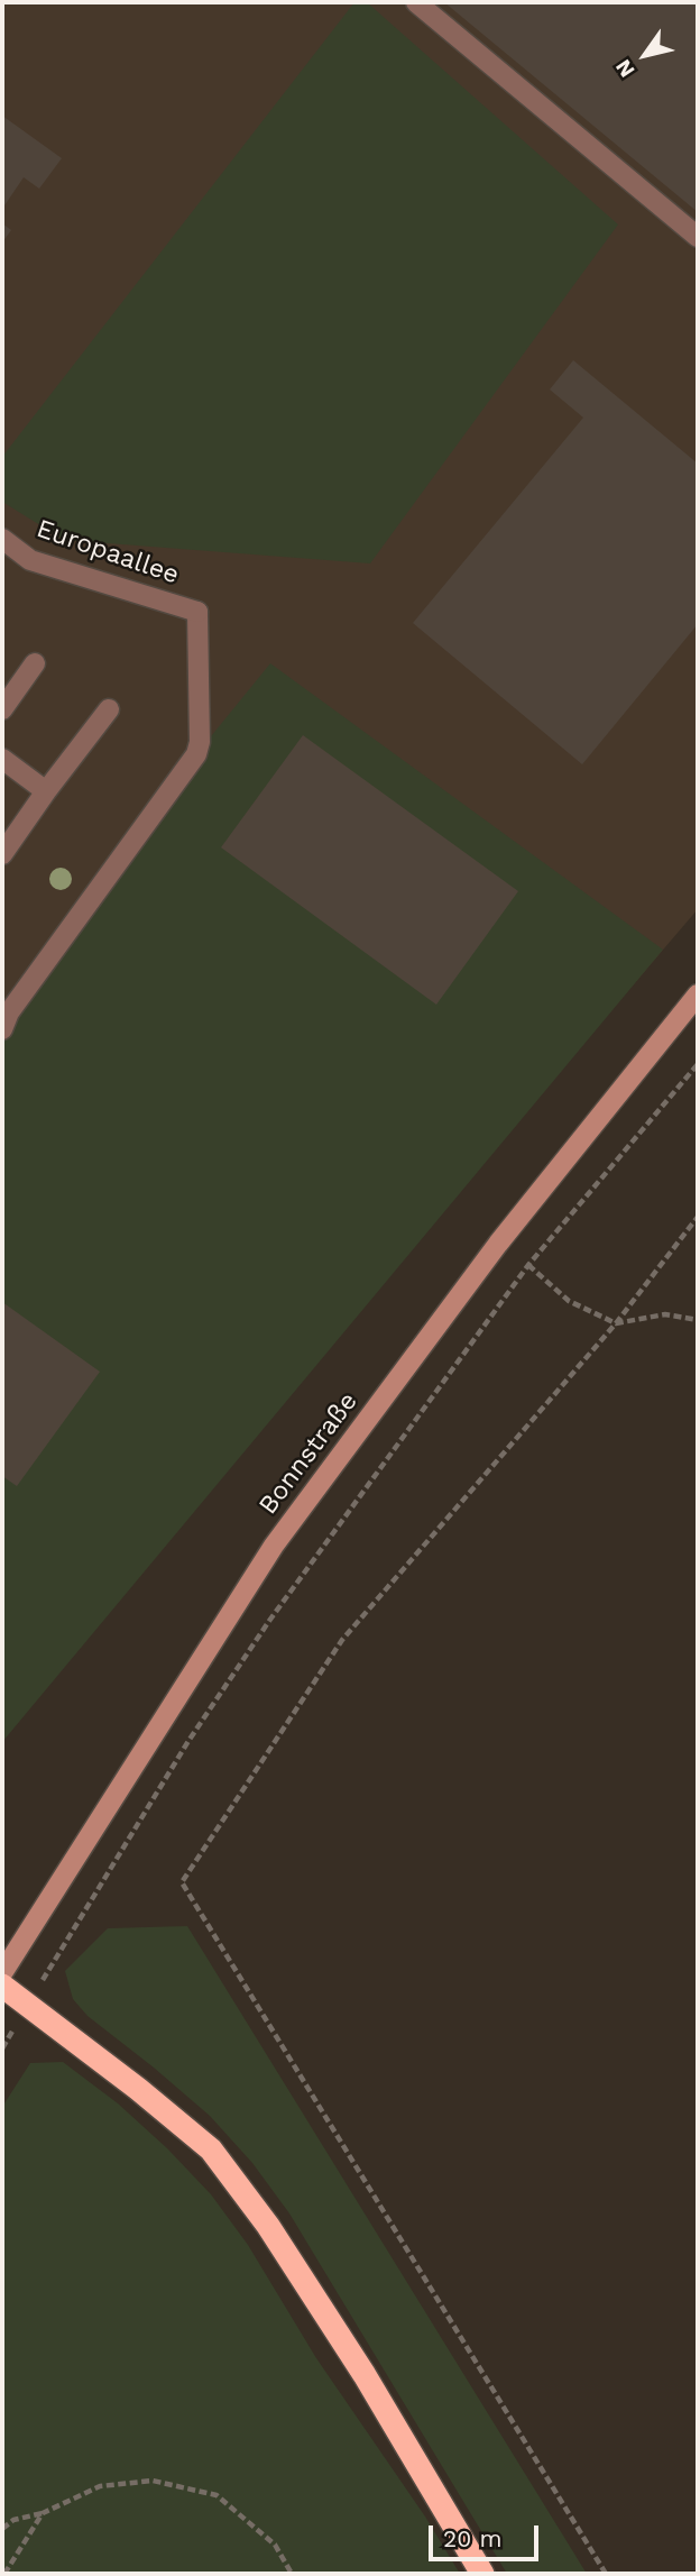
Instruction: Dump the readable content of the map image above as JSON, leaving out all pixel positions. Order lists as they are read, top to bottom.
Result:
{
  "streets": {
    "main road": ["Bonnstraße"],
    "street": ["Europaallee"]
  },
  "scale_bar": "20 m",
  "north": "bottom left"
}
